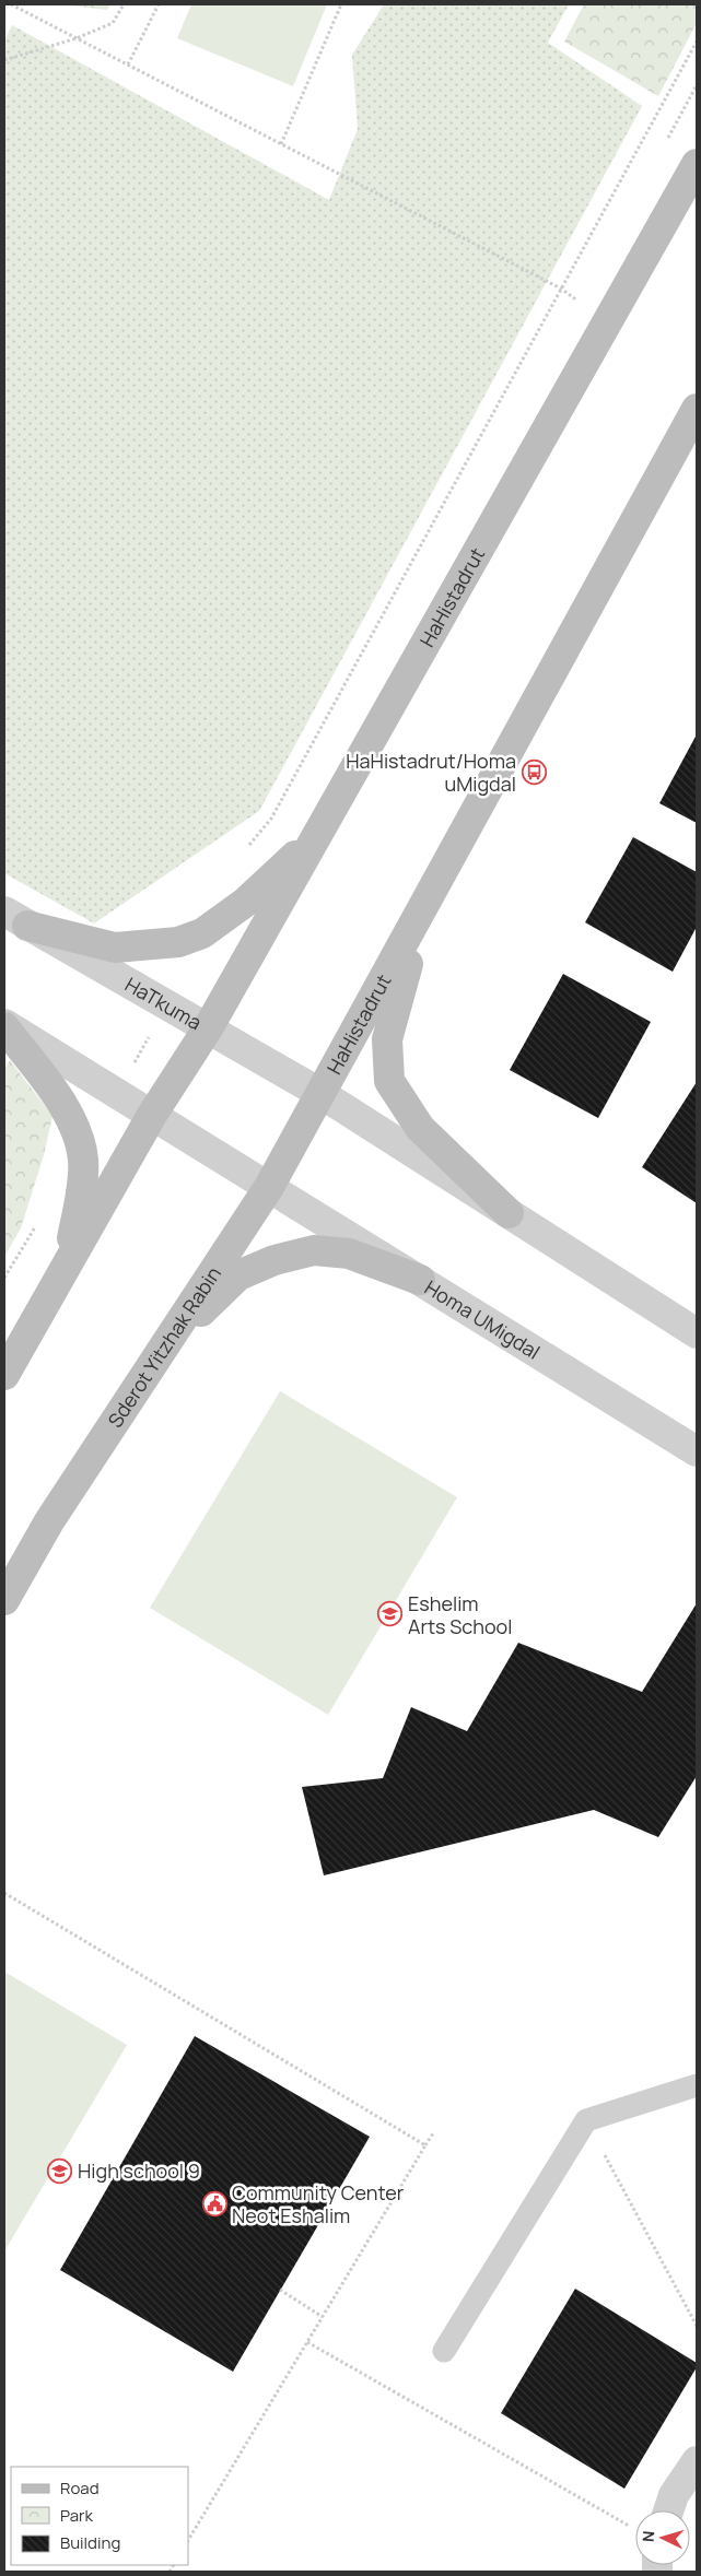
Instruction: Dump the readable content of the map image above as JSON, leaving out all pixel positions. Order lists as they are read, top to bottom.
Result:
{
  "streets": {
    "main road": ["HaHistadrut", "Sderot Yitzhak Rabin"],
    "street": ["HaTkuma", "Homa UMigdal"]
  },
  "crossings": [
    ["HaHistadrut", "HaTkuma"],
    ["HaHistadrut", "Sderot Yitzhak Rabin"],
    ["HaTkuma", "Sderot Yitzhak Rabin"],
    ["Homa UMigdal", "Sderot Yitzhak Rabin"]
  ],
  "places": {
    "bus stop": ["HaHistadrut/Homa uMigdal"],
    "school or university": ["Eshelim Arts School", "High school 9"],
    "public building": ["Community Center Neot Eshalim"]
  },
  "legend": ["Road", "Park", "Building"],
  "north": "left"
}
